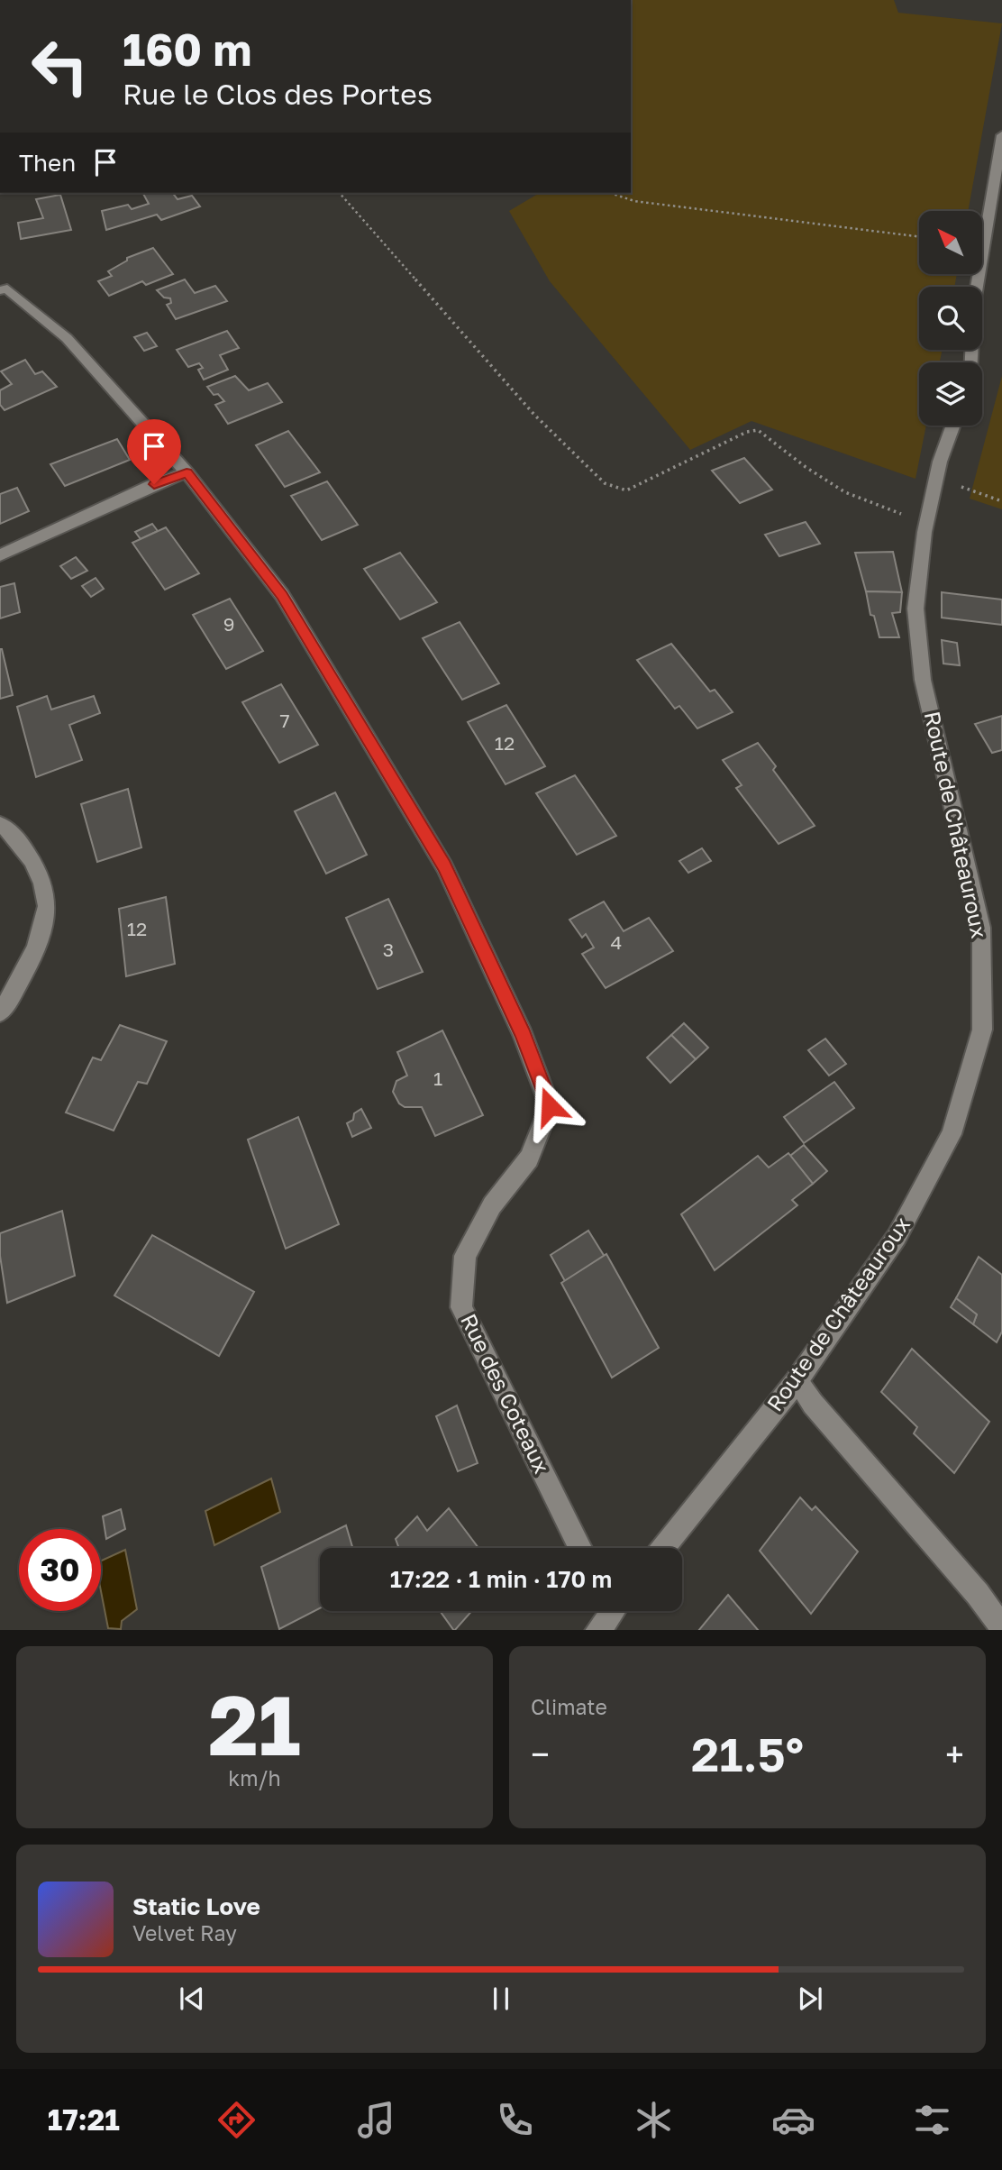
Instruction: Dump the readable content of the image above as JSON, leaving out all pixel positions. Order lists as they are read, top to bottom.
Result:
{
  "streets": {
    "street": ["Route de Châteauroux", "Rue des Coteaux"]
  },
  "house_numbers": [
    "9",
    "7",
    "12",
    "12",
    "4",
    "3",
    "1"
  ],
  "north": "top left",
  "page": {
    "turn": ["160 m", "Rue le Clos des Portes"],
    "then": "Then",
    "limit": "30",
    "trip": "17:22 · 1 min · 170 m",
    "tile": [
      ["21", "km/h"],
      "Climate"
    ],
    "heat": ["−", "21.5°", "+"],
    "song": ["Static Love", "Velvet Ray"],
    "tabs": "17:21"
  }
}
